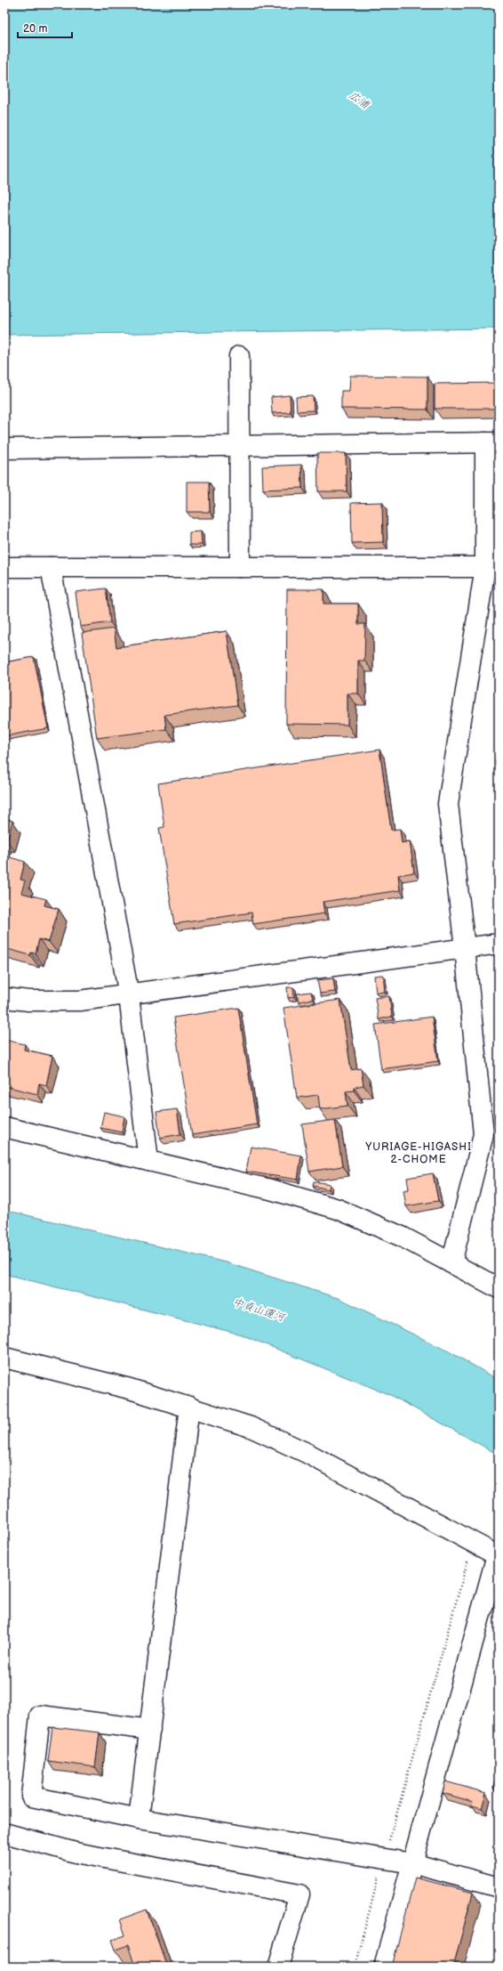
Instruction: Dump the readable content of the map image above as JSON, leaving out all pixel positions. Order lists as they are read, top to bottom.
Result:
{
  "districts": ["YURIAGE-HIGASHI 2-CHOME"],
  "water": ["広浦", "中貞山運河"],
  "scale_bar": "20 m"
}
